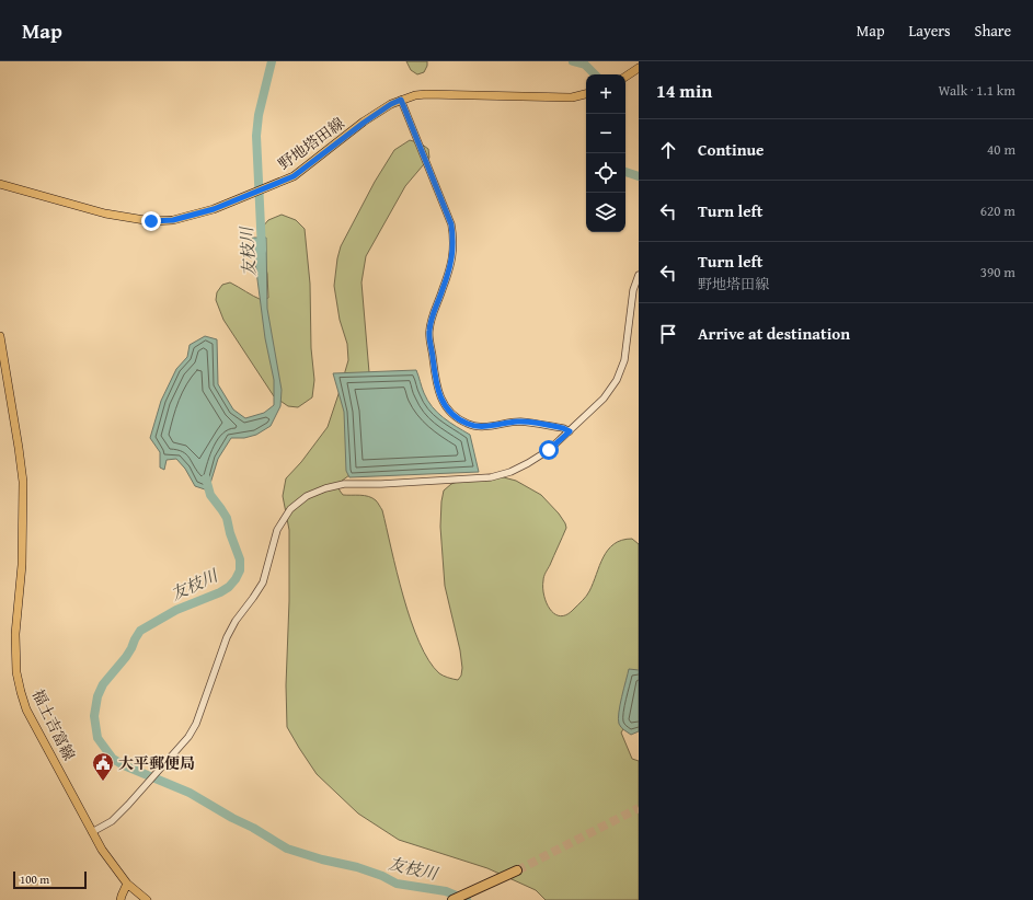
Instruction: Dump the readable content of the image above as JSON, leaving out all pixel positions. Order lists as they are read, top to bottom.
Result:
{
  "streets": {
    "main road": ["野地塔田線", "福土吉富線"]
  },
  "water": ["友枝川"],
  "places": {
    "public building": ["大平郵便局"]
  },
  "scale_bar": "100 m",
  "page": {
    "header": "Map",
    "nav": ["Map", "Layers", "Share"],
    "heading": ["14 min", "Walk · 1.1 km"],
    "map_buttons": ["+", "−"],
    "list": [
      ["Continue", "40 m"],
      ["Turn left", "620 m"],
      ["Turn left", "野地塔田線", "390 m"],
      "Arrive at destination"
    ],
    "scale": "100 m"
  }
}
